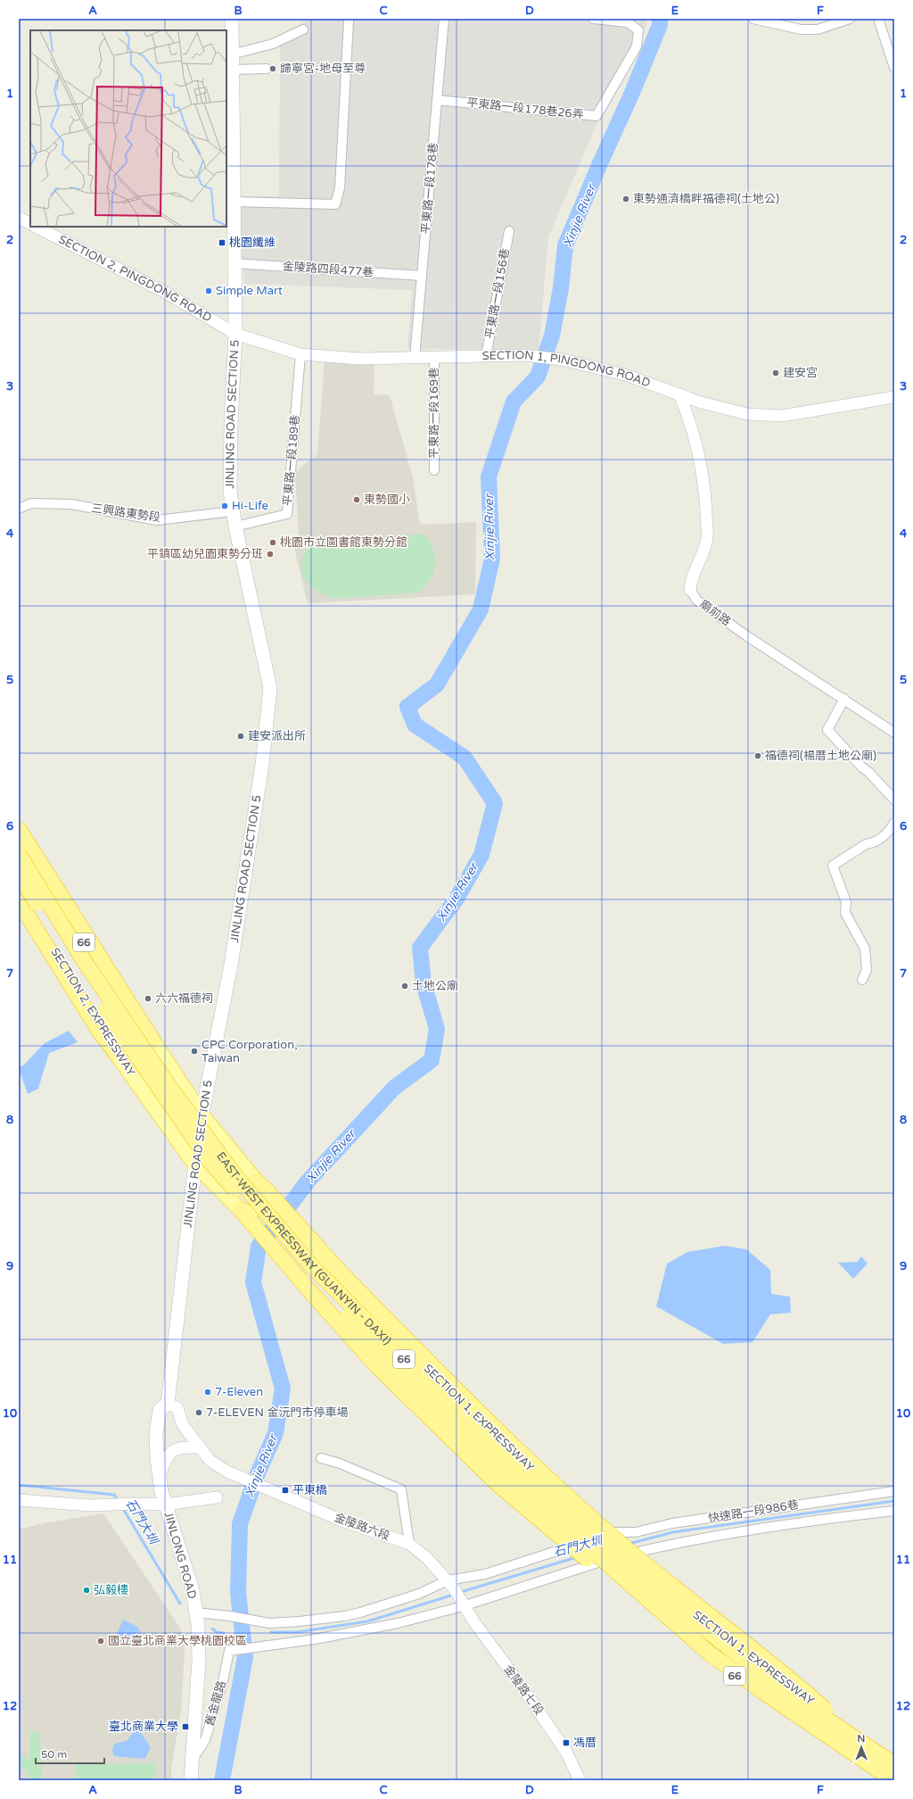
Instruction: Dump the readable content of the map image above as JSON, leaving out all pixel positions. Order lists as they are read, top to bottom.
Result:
{
  "streets": {
    "highway": ["66", "EAST-WEST EXPRESSWAY (GUANYIN - DAXI)"],
    "main road": [
      "JINLING ROAD SECTION 5",
      "SECTION 2, EXPRESSWAY",
      "SECTION 1, EXPRESSWAY",
      "JINLONG ROAD"
    ],
    "street": [
      "平東路一段178巷26弄",
      "平東路一段178巷",
      "金陵路四段477巷",
      "SECTION 2, PINGDONG ROAD",
      "平東路一段156巷",
      "SECTION 1, PINGDONG ROAD",
      "平東路一段169巷",
      "平東路一段189巷",
      "三興路東勢段",
      "廟前路",
      "快速路一段986巷",
      "金陵路六段",
      "金陵路七段",
      "舊金龍路"
    ]
  },
  "crossings": [
    ["平東路一段178巷26弄", "平東路一段178巷"],
    ["平東路一段178巷", "金陵路四段477巷"],
    ["平東路一段178巷", "SECTION 1, PINGDONG ROAD"],
    ["金陵路四段477巷", "JINLING ROAD SECTION 5"],
    ["SECTION 2, PINGDONG ROAD", "SECTION 1, PINGDONG ROAD"],
    ["SECTION 2, PINGDONG ROAD", "JINLING ROAD SECTION 5"],
    ["平東路一段156巷", "SECTION 1, PINGDONG ROAD"],
    ["SECTION 1, PINGDONG ROAD", "平東路一段169巷"],
    ["SECTION 1, PINGDONG ROAD", "JINLING ROAD SECTION 5"],
    ["SECTION 1, PINGDONG ROAD", "平東路一段189巷"],
    ["SECTION 1, PINGDONG ROAD", "廟前路"],
    ["JINLING ROAD SECTION 5", "平東路一段189巷"],
    ["JINLING ROAD SECTION 5", "三興路東勢段"],
    ["JINLING ROAD SECTION 5", "66"],
    ["JINLING ROAD SECTION 5", "SECTION 2, EXPRESSWAY"],
    ["JINLING ROAD SECTION 5", "JINLONG ROAD"],
    ["66", "SECTION 2, EXPRESSWAY"],
    ["66", "SECTION 1, EXPRESSWAY"],
    ["66", "快速路一段986巷"],
    ["SECTION 1, EXPRESSWAY", "快速路一段986巷"],
    ["快速路一段986巷", "金陵路六段"],
    ["快速路一段986巷", "JINLONG ROAD"],
    ["快速路一段986巷", "金陵路七段"],
    ["快速路一段986巷", "舊金龍路"],
    ["金陵路六段", "金陵路七段"],
    ["JINLONG ROAD", "舊金龍路"]
  ],
  "water": ["Xinjie River", "石門大圳"],
  "places": {
    "other": [
      "歸寧宮-地母至尊",
      "東勢通濟橋畔福德祠(土地公)",
      "Simple Mart",
      "建安宮",
      "東勢國小",
      "Hi-Life",
      "桃園市立圖書館東勢分館",
      "平鎮區幼兒園東勢分班",
      "建安派出所",
      "福德祠(楊厝土地公廟)",
      "土地公廟",
      "六六福德祠",
      "CPC Corporation, Taiwan",
      "7-Eleven",
      "7-ELEVEN 金沅門市停車場",
      "弘毅樓",
      "國立臺北商業大學桃園校區"
    ],
    "transit": [
      "桃園纖維",
      "平東橋",
      "臺北商業大學",
      "馮厝"
    ]
  },
  "scale_bar": "50 m",
  "north": "top",
  "grid": {
    "columns": [
      "A",
      "B",
      "C",
      "D",
      "E",
      "F"
    ],
    "rows": [
      "1",
      "2",
      "3",
      "4",
      "5",
      "6",
      "7",
      "8",
      "9",
      "10",
      "11",
      "12"
    ]
  }
}
